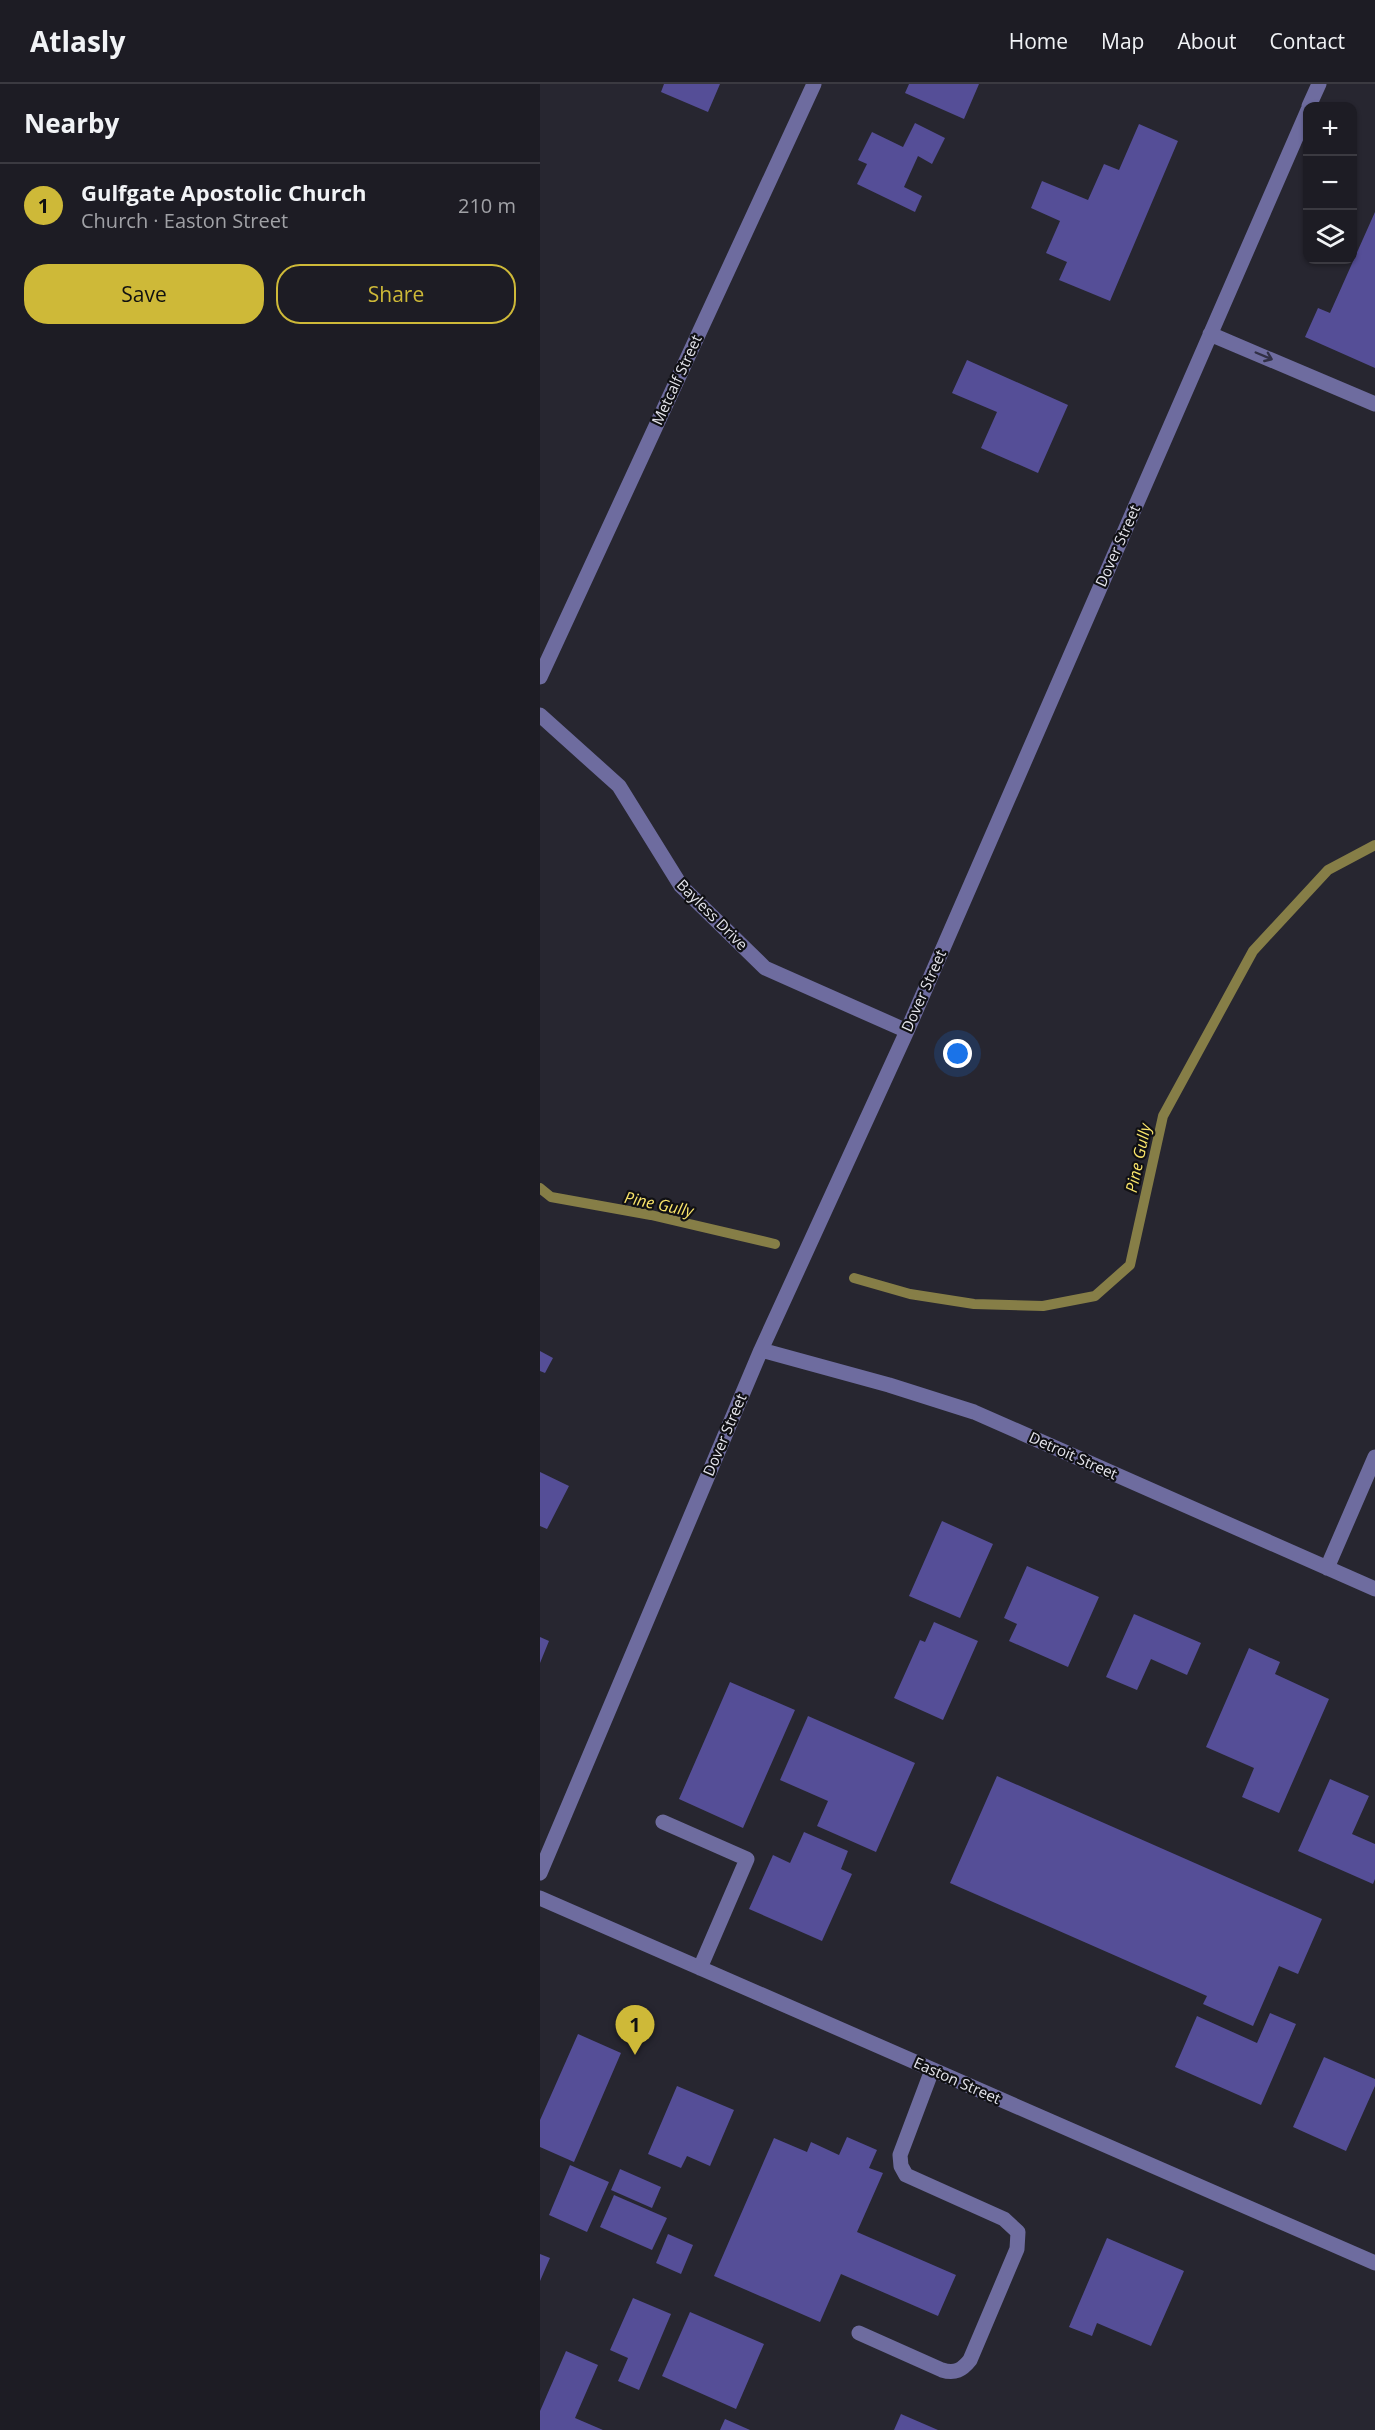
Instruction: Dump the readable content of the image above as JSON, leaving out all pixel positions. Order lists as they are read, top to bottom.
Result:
{
  "streets": {
    "street": [
      "Metcalf Street",
      "Dover Street",
      "Bayless Drive",
      "Detroit Street",
      "Easton Street"
    ]
  },
  "crossings": [
    ["Dover Street", "Bayless Drive"],
    ["Dover Street", "Detroit Street"]
  ],
  "water": ["Pine Gully"],
  "page": {
    "header": "Atlasly",
    "nav": [
      "Home",
      "Map",
      "About",
      "Contact"
    ],
    "heading": "Nearby",
    "map_buttons": ["+", "−"],
    "list": [
      {
        "mark": "1",
        "name": "Gulfgate Apostolic Church",
        "note": "Church · Easton Street",
        "value": "210 m"
      }
    ],
    "buttons": ["Save", "Share"],
    "pins": "1"
  }
}
